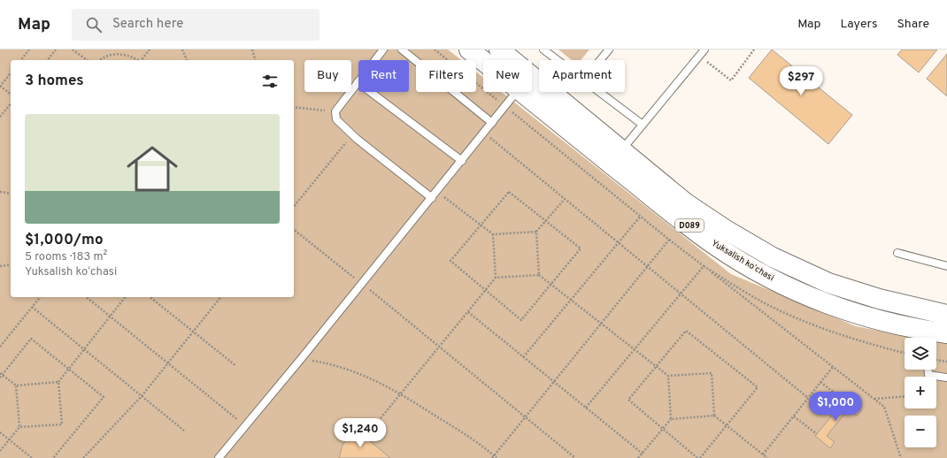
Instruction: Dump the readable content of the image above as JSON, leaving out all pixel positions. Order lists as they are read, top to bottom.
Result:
{
  "streets": {
    "main road": ["D089", "Yuksalish koʻchasi"]
  },
  "page": {
    "header": "Map",
    "search": "Search here",
    "nav": ["Map", "Layers", "Share"],
    "chip": [
      "Buy",
      "Rent",
      "Filters",
      "New",
      "Apartment"
    ],
    "heading": "3 homes",
    "price": ["$297", "$1,000", "$1,240"],
    "list": [
      {
        "name": "$1,000/mo",
        "note": "5 rooms · 183 m² · Yuksalish koʻchasi"
      }
    ],
    "map_buttons": ["+", "−"]
  }
}
